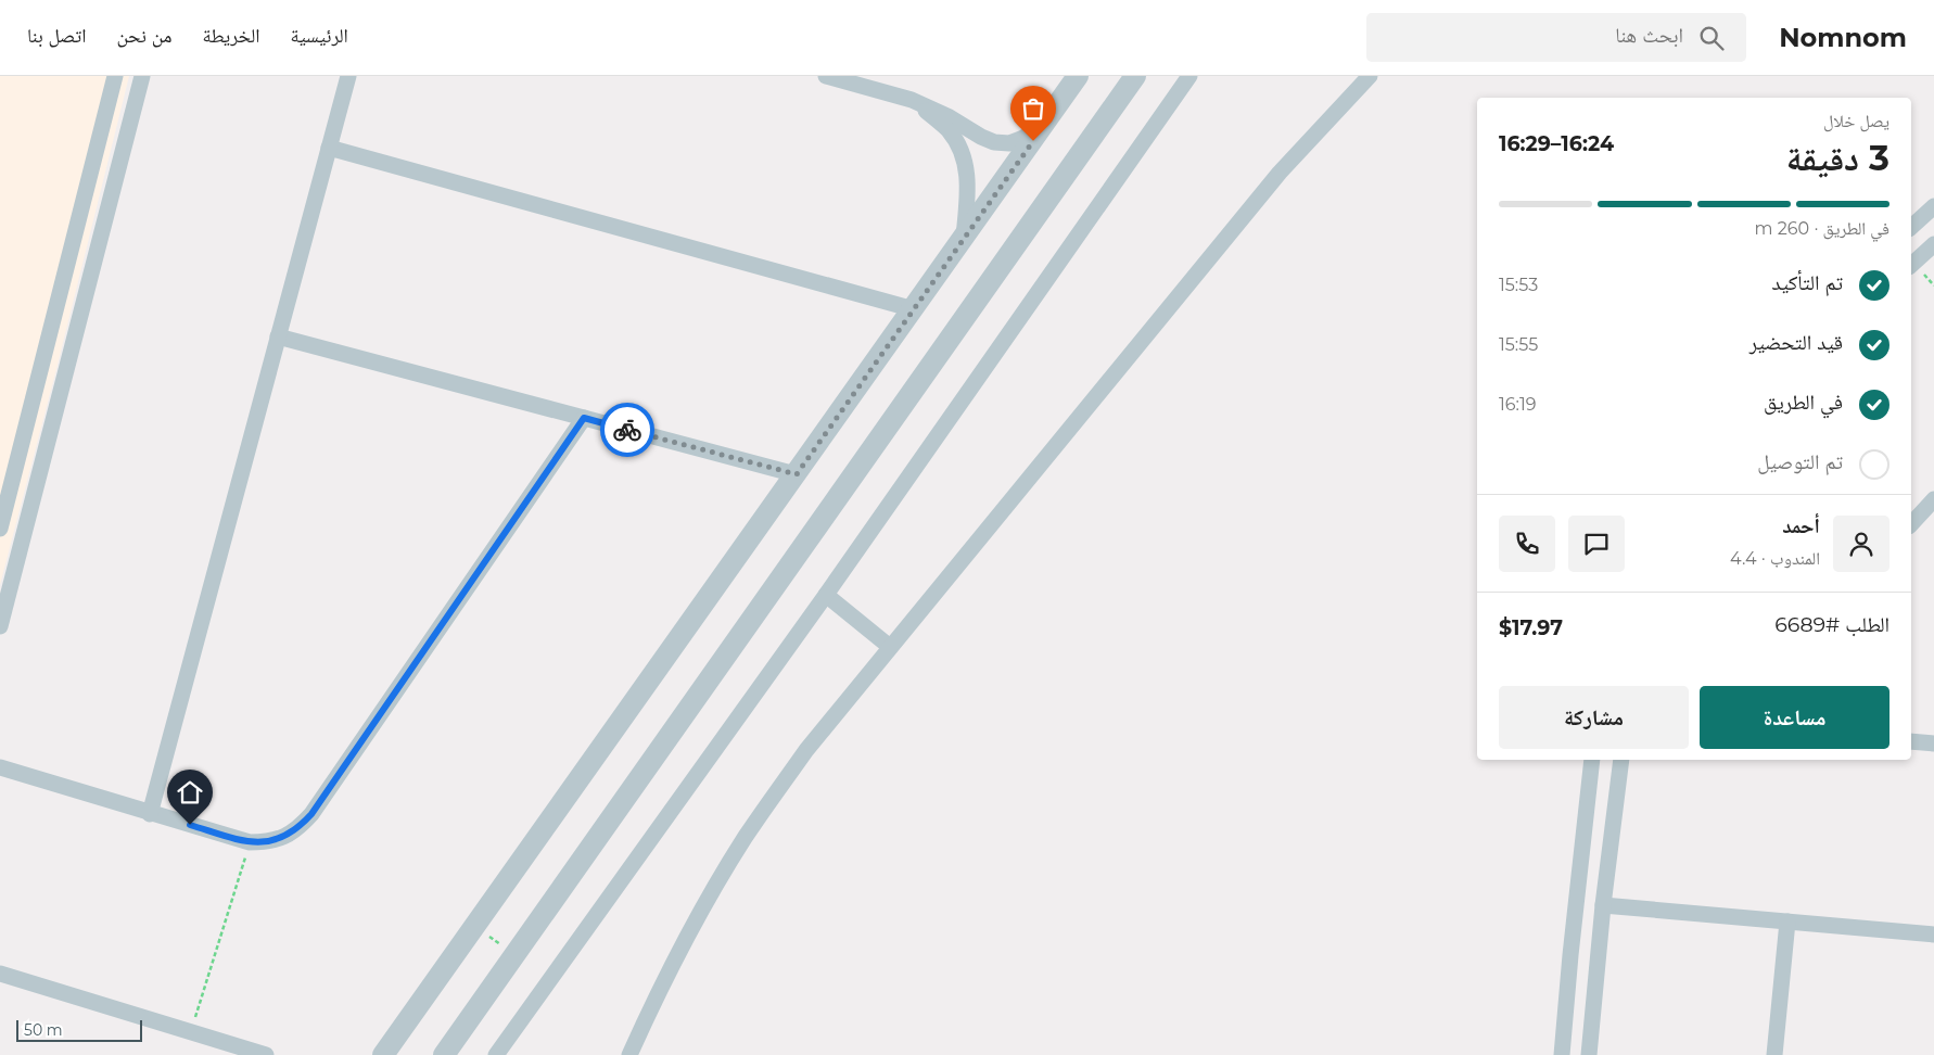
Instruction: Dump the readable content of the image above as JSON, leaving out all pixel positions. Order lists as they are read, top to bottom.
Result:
{
  "scale_bar": "50 m",
  "page": {
    "header": "Nomnom",
    "search": "ابحث هنا",
    "nav": [
      "الرئيسية",
      "الخريطة",
      "من نحن",
      "اتصل بنا"
    ],
    "heading": ["3 دقيقة", "يصل خلال", "16:24–16:29"],
    "panel": [
      "أحمد",
      "المندوب · 4.4",
      "الطلب #6689",
      "$17.97"
    ],
    "bar": "في الطريق · 260 m",
    "list": [
      ["تم التأكيد", "15:53"],
      ["قيد التحضير", "15:55"],
      ["في الطريق", "16:19"],
      "تم التوصيل"
    ],
    "buttons": ["مساعدة", "مشاركة"],
    "scale": "50 m"
  }
}
